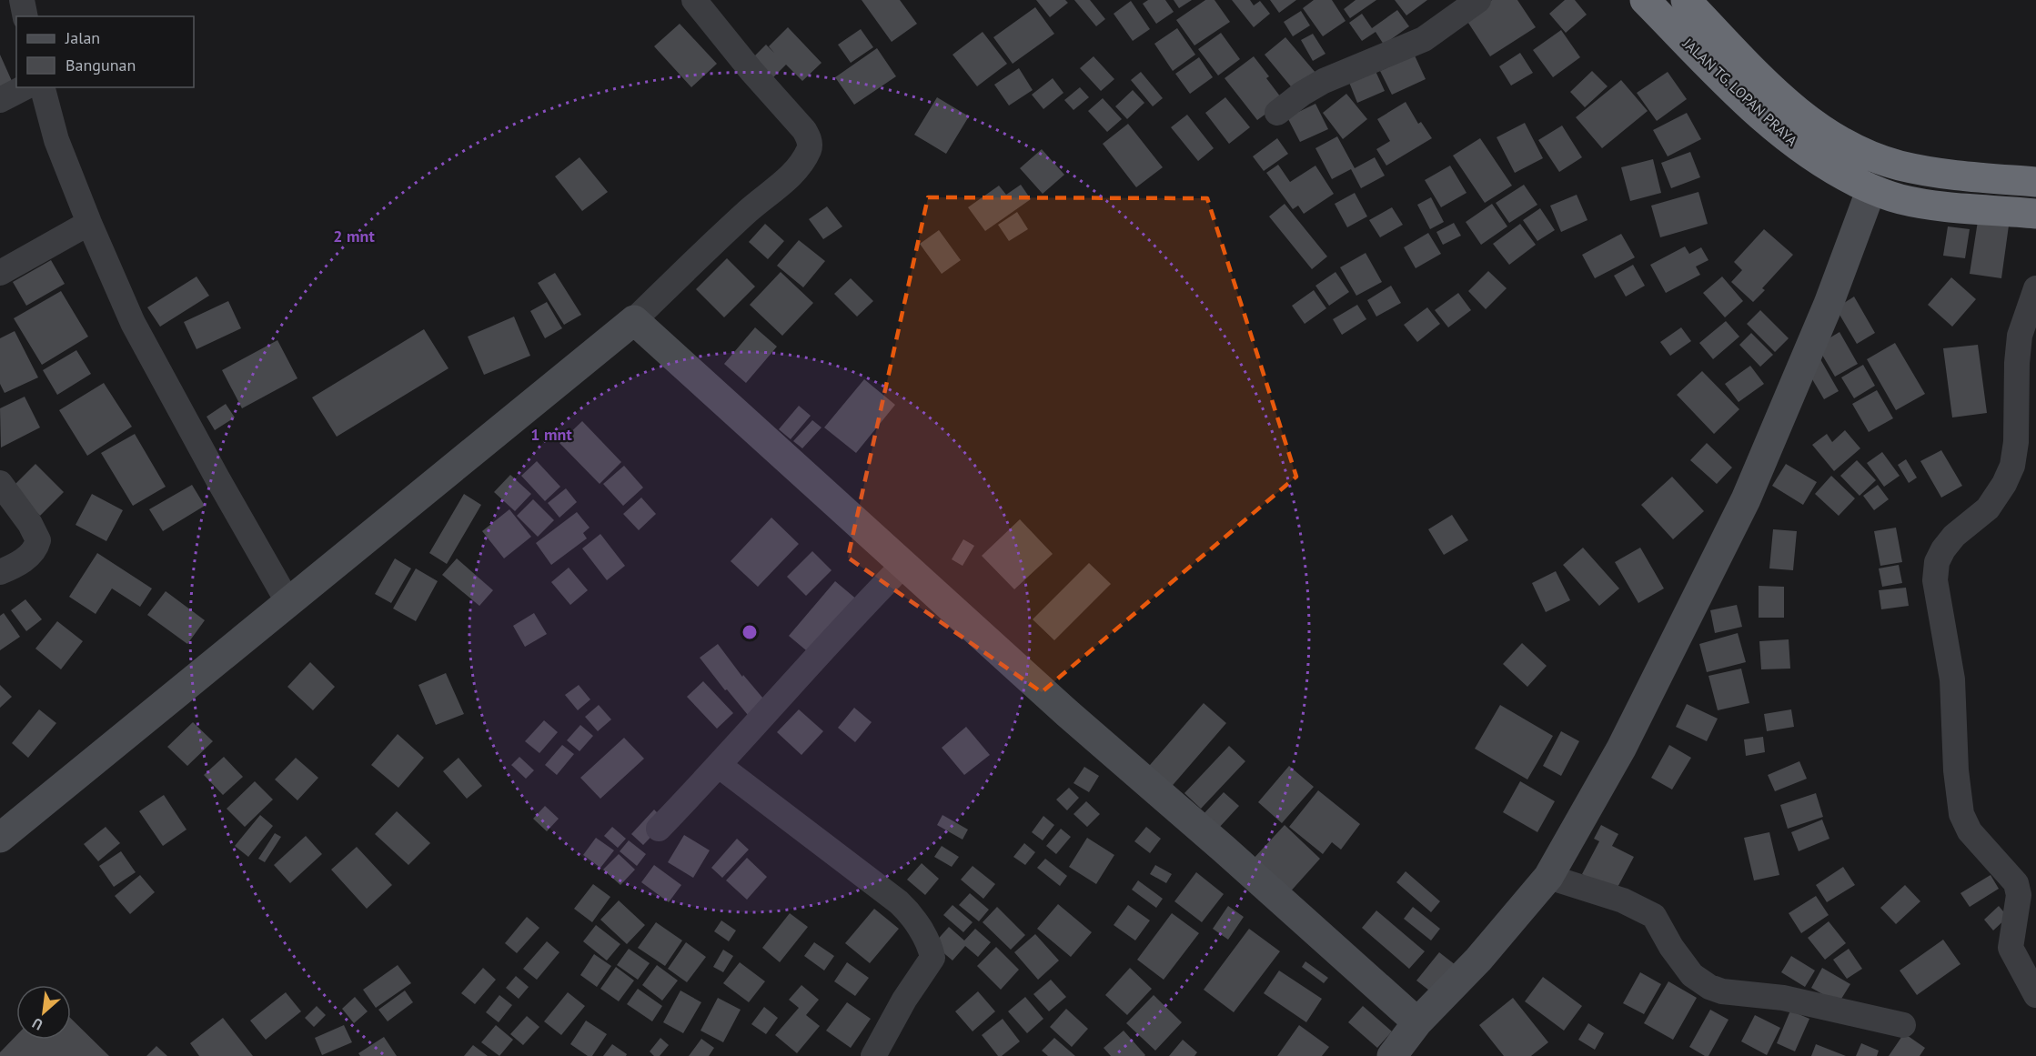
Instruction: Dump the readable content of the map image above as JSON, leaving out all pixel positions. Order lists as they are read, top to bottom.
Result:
{
  "streets": {
    "highway": ["JALAN TG. LOPAN PRAYA"]
  },
  "legend": ["Jalan", "Bangunan"],
  "north": "bottom left",
  "rings": ["2 mnt", "1 mnt"]
}
